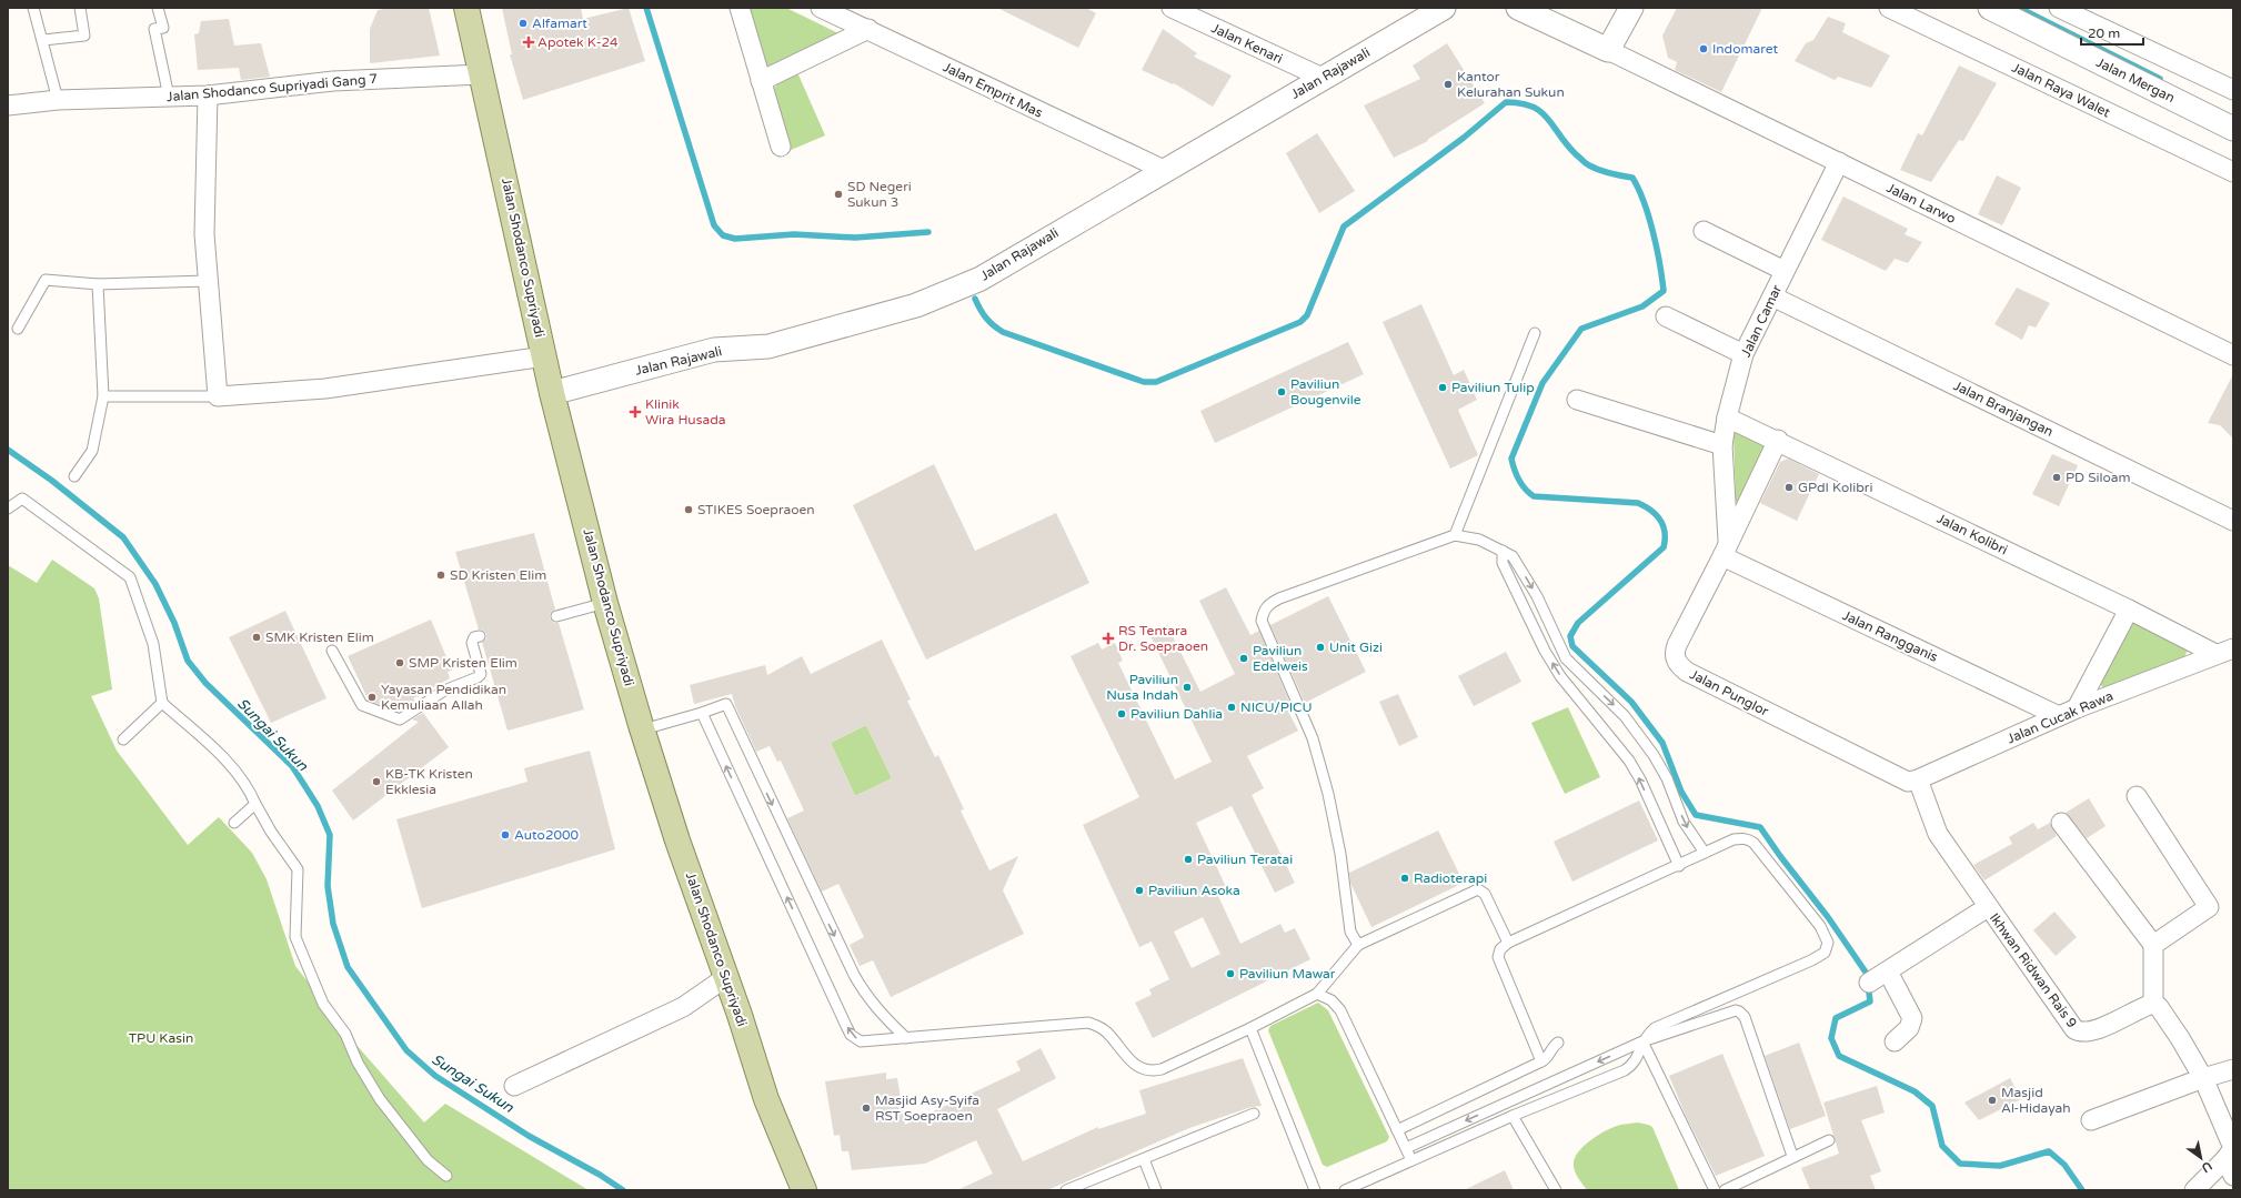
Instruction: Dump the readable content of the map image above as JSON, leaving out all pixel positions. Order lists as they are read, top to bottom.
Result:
{
  "streets": {
    "main road": ["Jalan Shodanco Supriyadi"],
    "street": [
      "Jalan Kenari",
      "Jalan Rajawali",
      "Jalan Mergan",
      "Jalan Shodanco Supriyadi Gang 7",
      "Jalan Emprit Mas",
      "Jalan Raya Walet",
      "Jalan Larwo",
      "Jalan Camar",
      "Jalan Branjangan",
      "Jalan Kolibri",
      "Jalan Rangganis",
      "Jalan Punglor",
      "Jalan Cucak Rawa",
      "Ikhwan Ridwan Rais 9"
    ]
  },
  "crossings": [
    ["Jalan Kenari", "Jalan Rajawali"],
    ["Jalan Rajawali", "Jalan Emprit Mas"],
    ["Jalan Rajawali", "Jalan Shodanco Supriyadi"],
    ["Jalan Shodanco Supriyadi Gang 7", "Jalan Shodanco Supriyadi"],
    ["Jalan Larwo", "Jalan Camar"],
    ["Jalan Camar", "Jalan Branjangan"],
    ["Jalan Camar", "Jalan Kolibri"],
    ["Jalan Camar", "Jalan Rangganis"],
    ["Jalan Camar", "Jalan Punglor"],
    ["Jalan Kolibri", "Jalan Cucak Rawa"],
    ["Jalan Rangganis", "Jalan Punglor"],
    ["Jalan Rangganis", "Jalan Cucak Rawa"],
    ["Jalan Punglor", "Jalan Cucak Rawa"],
    ["Jalan Punglor", "Ikhwan Ridwan Rais 9"],
    ["Jalan Cucak Rawa", "Ikhwan Ridwan Rais 9"]
  ],
  "water": ["Sungai Sukun"],
  "parks": ["TPU Kasin"],
  "places": {
    "other": [
      "Alfamart",
      "Indomaret",
      "Kantor Kelurahan Sukun",
      "SD Negeri Sukun 3",
      "Paviliun Tulip",
      "Paviliun Bougenvile",
      "PD Siloam",
      "GPdI Kolibri",
      "STIKES Soepraoen",
      "SD Kristen Elim",
      "SMK Kristen Elim",
      "Unit Gizi",
      "Paviliun Edelweis",
      "SMP Kristen Elim",
      "Paviliun Nusa Indah",
      "Yayasan Pendidikan Kemuliaan Allah",
      "NICU/PICU",
      "Paviliun Dahlia",
      "KB-TK Kristen Ekklesia",
      "Auto2000",
      "Paviliun Teratai",
      "Radioterapi",
      "Paviliun Asoka",
      "Paviliun Mawar",
      "Masjid Al-Hidayah",
      "Masjid Asy-Syifa RST Soepraoen"
    ],
    "health": ["Apotek K-24", "Klinik Wira Husada", "RS Tentara Dr. Soepraoen"]
  },
  "scale_bar": "20 m",
  "north": "bottom right"
}
